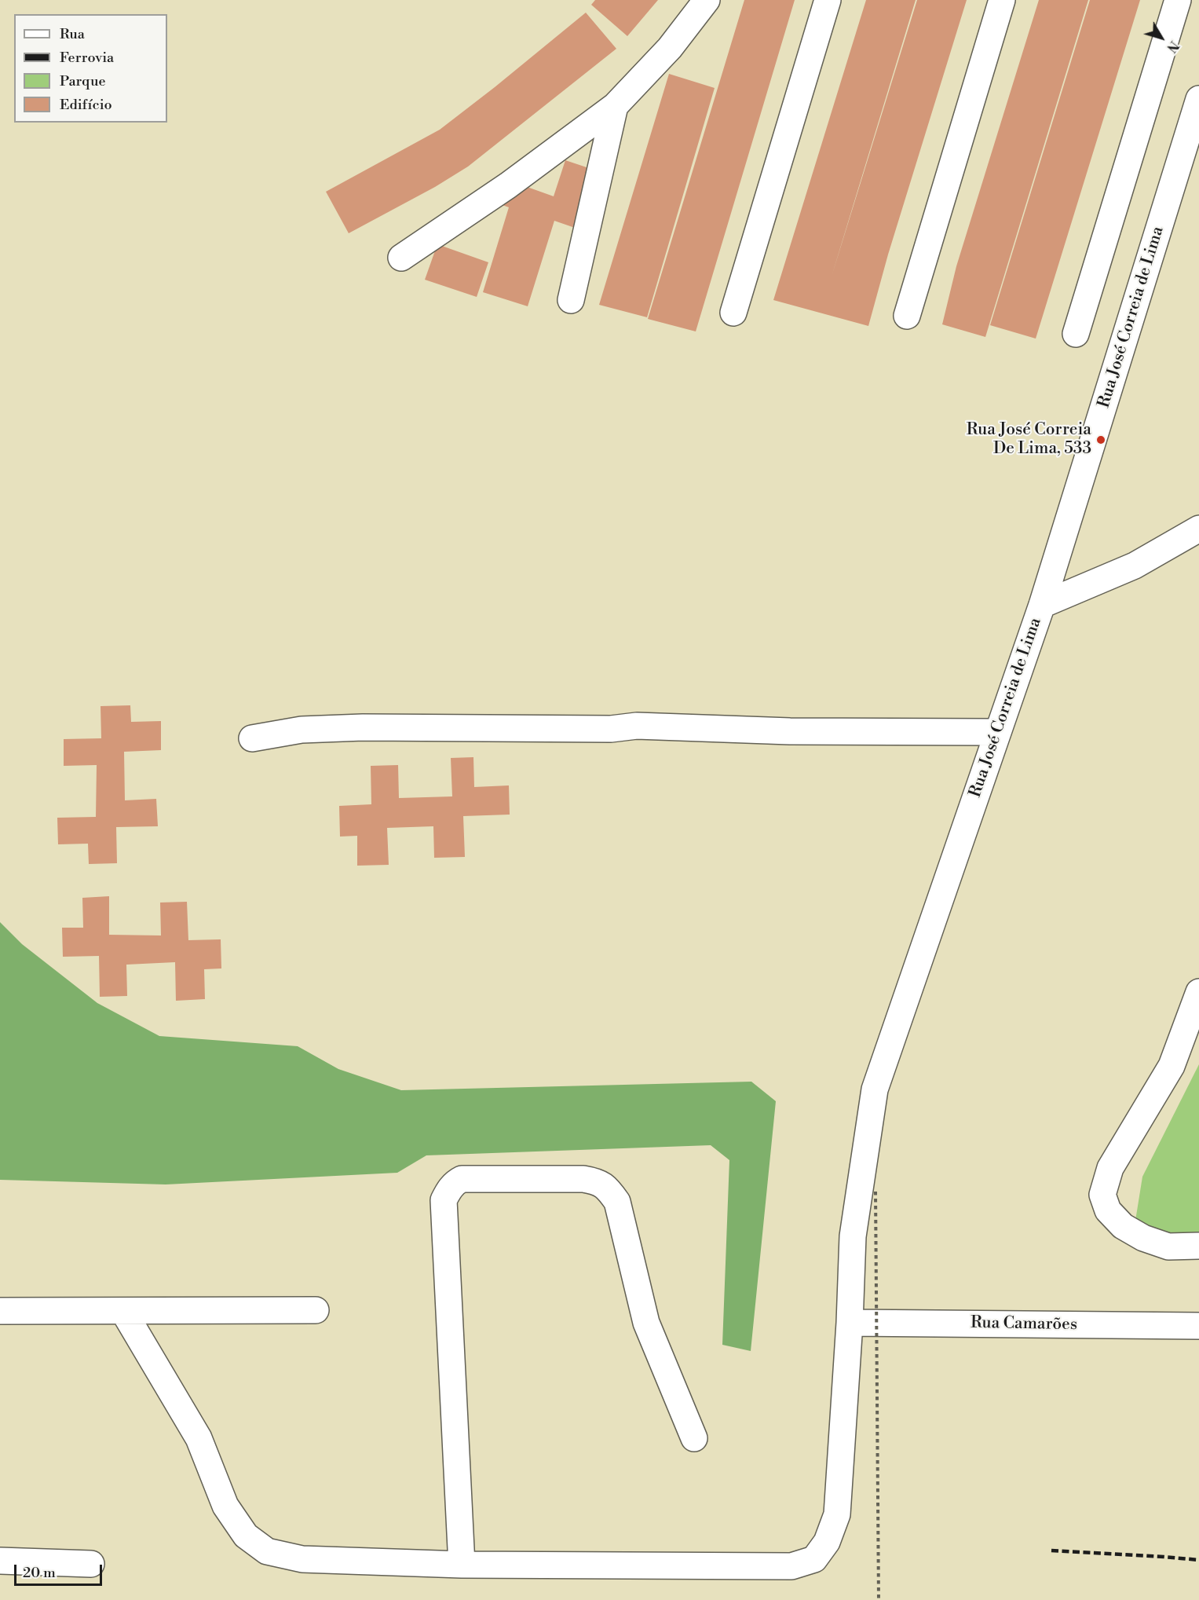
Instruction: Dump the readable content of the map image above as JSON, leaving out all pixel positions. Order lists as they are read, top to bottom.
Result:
{
  "streets": {
    "street": ["Rua José Correia de Lima", "Rua Camarões"]
  },
  "crossings": [
    ["Rua José Correia de Lima", "Rua Camarões"]
  ],
  "places": ["Rua José Correia De Lima, 533"],
  "legend": [
    "Rua",
    "Ferrovia",
    "Parque",
    "Edifício"
  ],
  "scale_bar": "20 m",
  "north": "bottom right"
}
